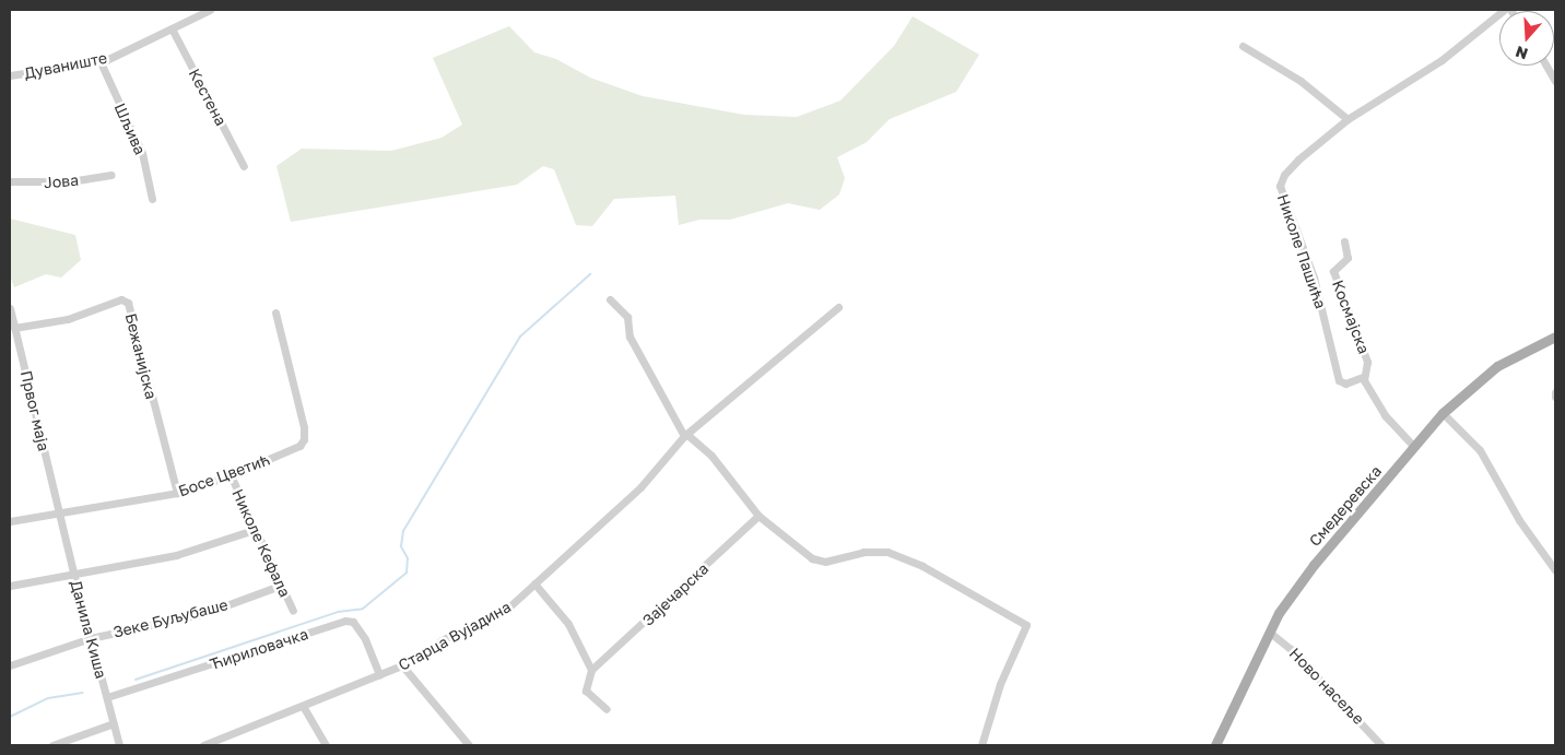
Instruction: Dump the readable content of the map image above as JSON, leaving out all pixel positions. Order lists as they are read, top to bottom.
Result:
{
  "streets": {
    "main road": ["Смедеревска"],
    "street": [
      "Дуваниште",
      "Кестена",
      "Шљива",
      "Јова",
      "Николе Пашића",
      "Космајска",
      "Бежанијска",
      "Првог маја",
      "Босе Цветић",
      "Николе Кефала",
      "Зајечарска",
      "Зеке Буљубаше",
      "Данила Киша",
      "Старца Вујадина",
      "Ћириловачка",
      "Ново насеље"
    ]
  },
  "crossings": [
    ["Дуваниште", "Кестена"],
    ["Дуваниште", "Шљива"],
    ["Николе Пашића", "Космајска"],
    ["Космајска", "Смедеревска"],
    ["Бежанијска", "Првог маја"],
    ["Бежанијска", "Босе Цветић"],
    ["Првог маја", "Босе Цветић"],
    ["Првог маја", "Данила Киша"],
    ["Босе Цветић", "Николе Кефала"],
    ["Босе Цветић", "Данила Киша"],
    ["Смедеревска", "Ново насеље"],
    ["Николе Кефала", "Зеке Буљубаше"],
    ["Зеке Буљубаше", "Данила Киша"],
    ["Данила Киша", "Ћириловачка"],
    ["Старца Вујадина", "Ћириловачка"]
  ],
  "north": "bottom"
}
